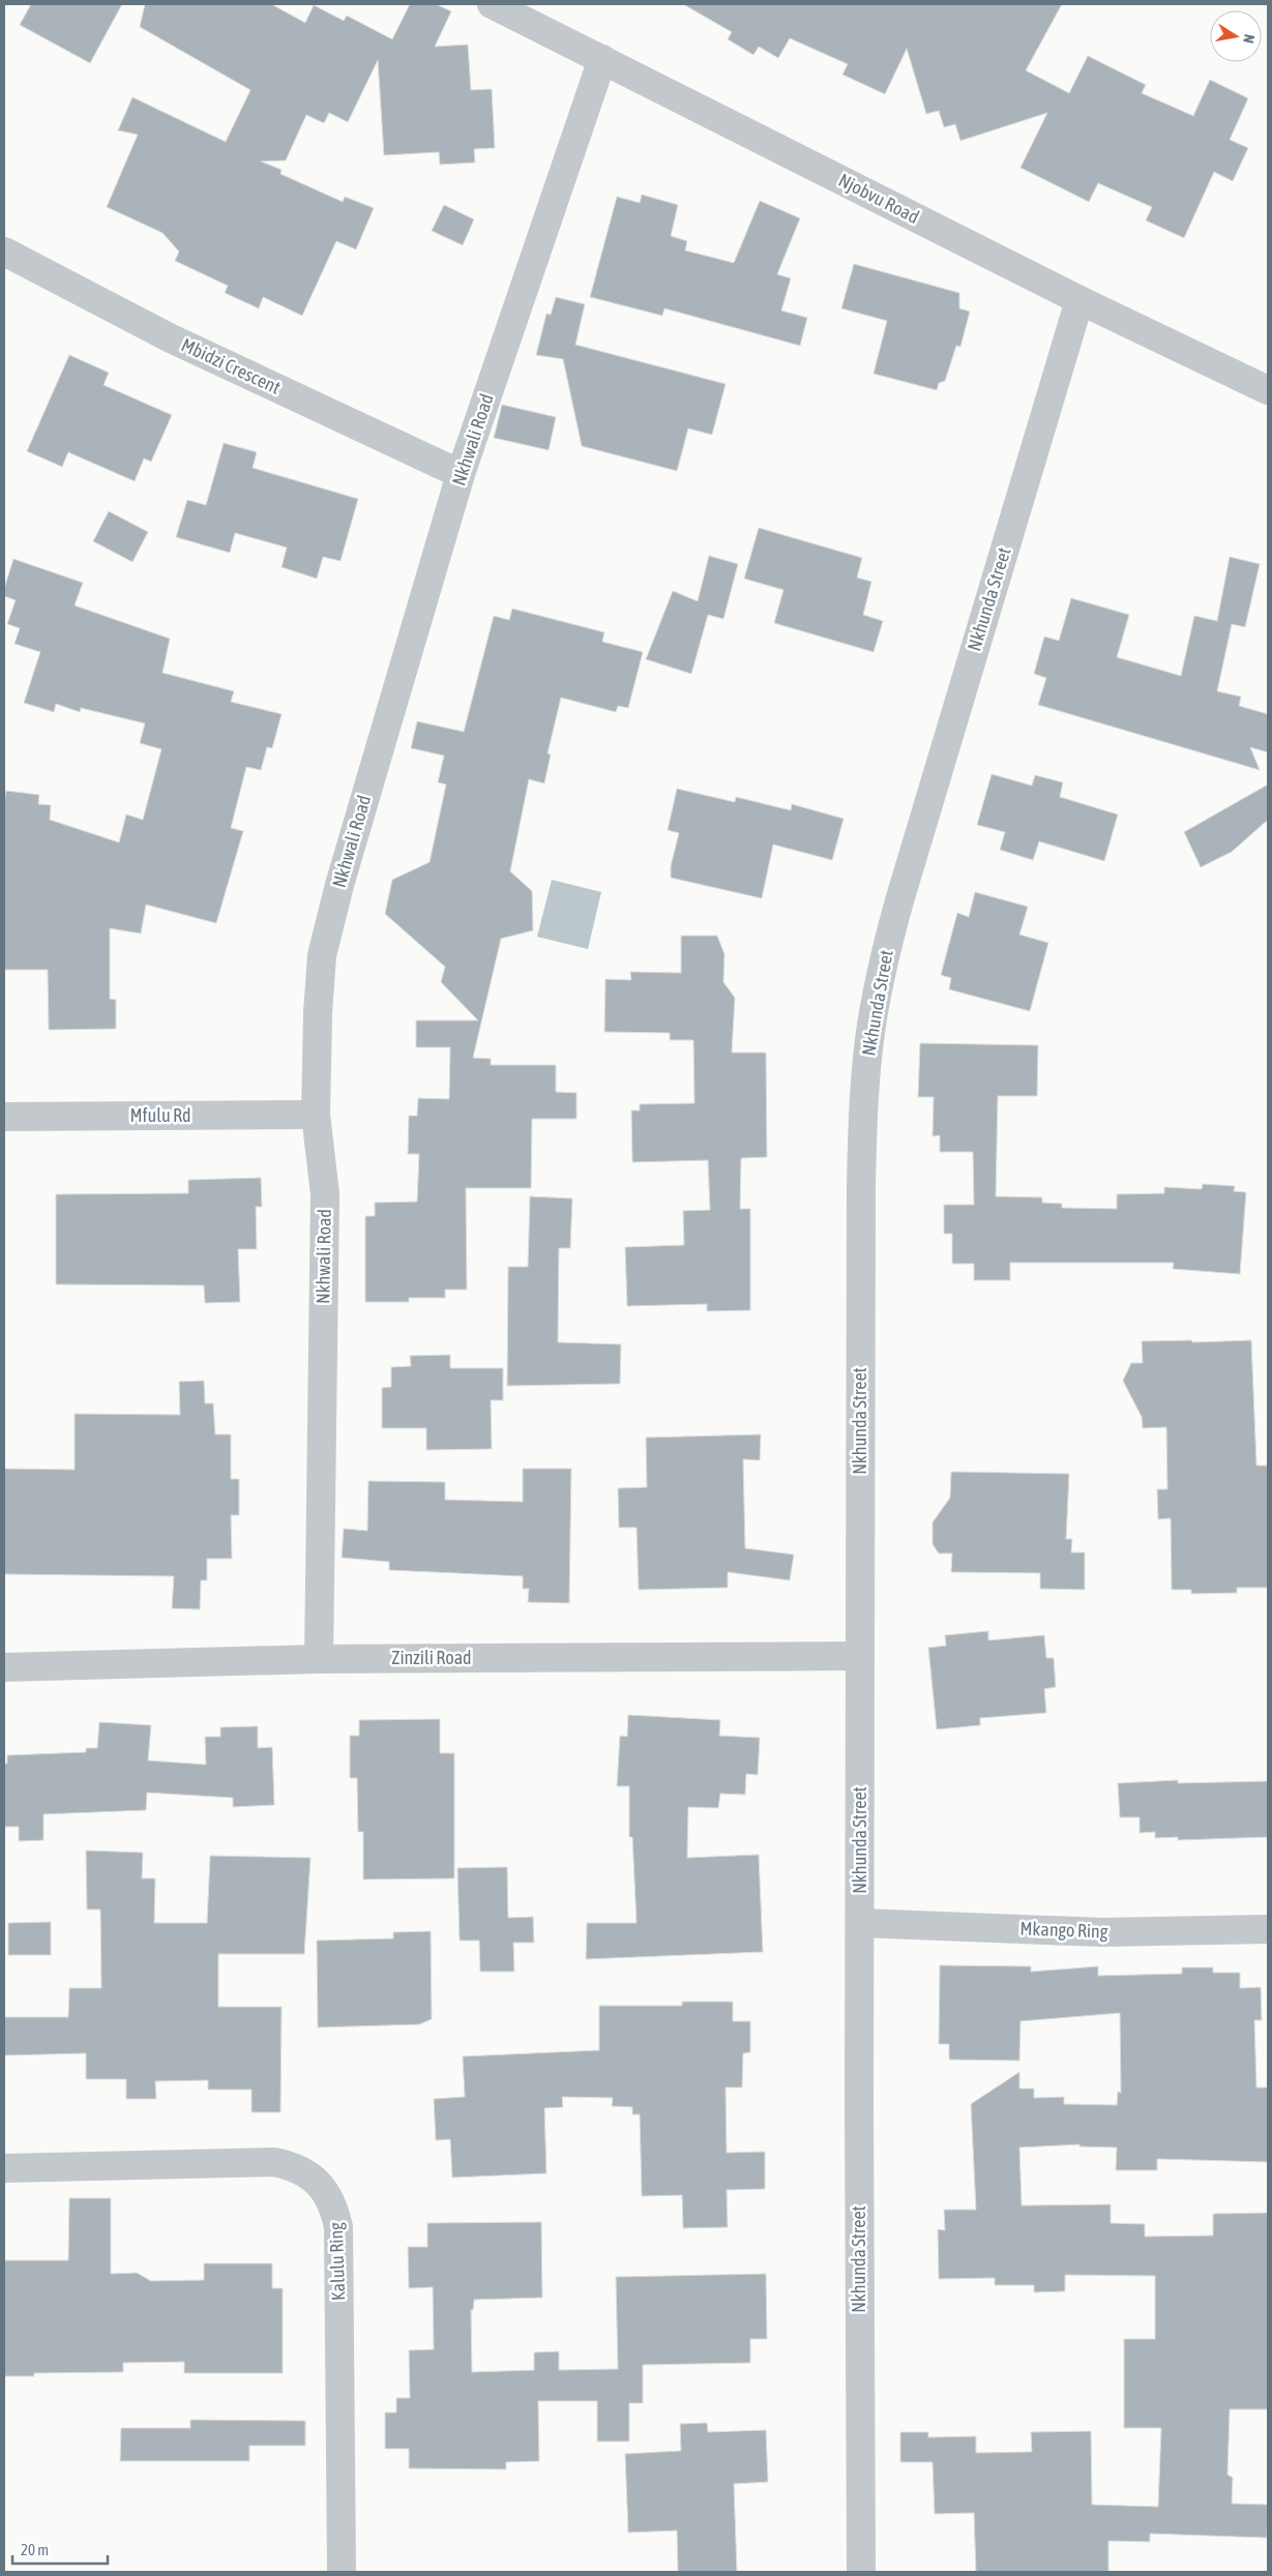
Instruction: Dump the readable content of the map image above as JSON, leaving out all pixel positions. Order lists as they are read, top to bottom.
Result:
{
  "streets": {
    "street": [
      "Njobvu Road",
      "Mbidzi Crescent",
      "Nkhwali Road",
      "Nkhunda Street",
      "Mfulu Rd",
      "Zinzili Road",
      "Mkango Ring",
      "Kalulu Ring"
    ]
  },
  "crossings": [
    ["Njobvu Road", "Nkhwali Road"],
    ["Njobvu Road", "Nkhunda Street"],
    ["Mbidzi Crescent", "Nkhwali Road"],
    ["Nkhwali Road", "Mfulu Rd"],
    ["Nkhwali Road", "Zinzili Road"],
    ["Nkhunda Street", "Zinzili Road"],
    ["Nkhunda Street", "Mkango Ring"]
  ],
  "scale_bar": "20 m",
  "north": "right"
}
